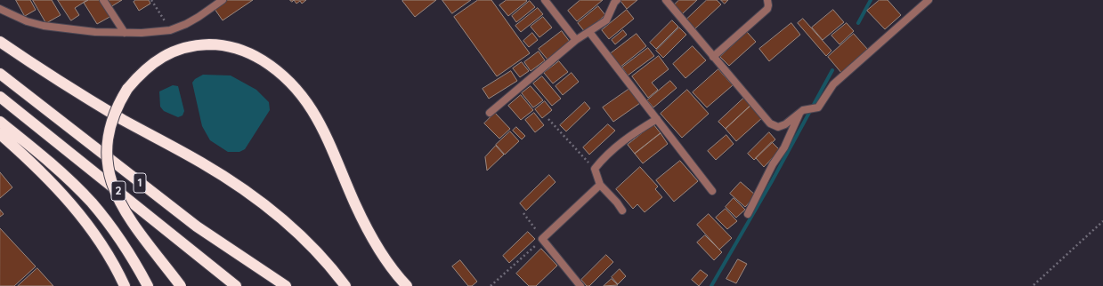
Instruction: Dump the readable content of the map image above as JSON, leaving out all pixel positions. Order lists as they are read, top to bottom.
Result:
{
  "streets": {
    "highway": ["1", "2"]
  }
}
